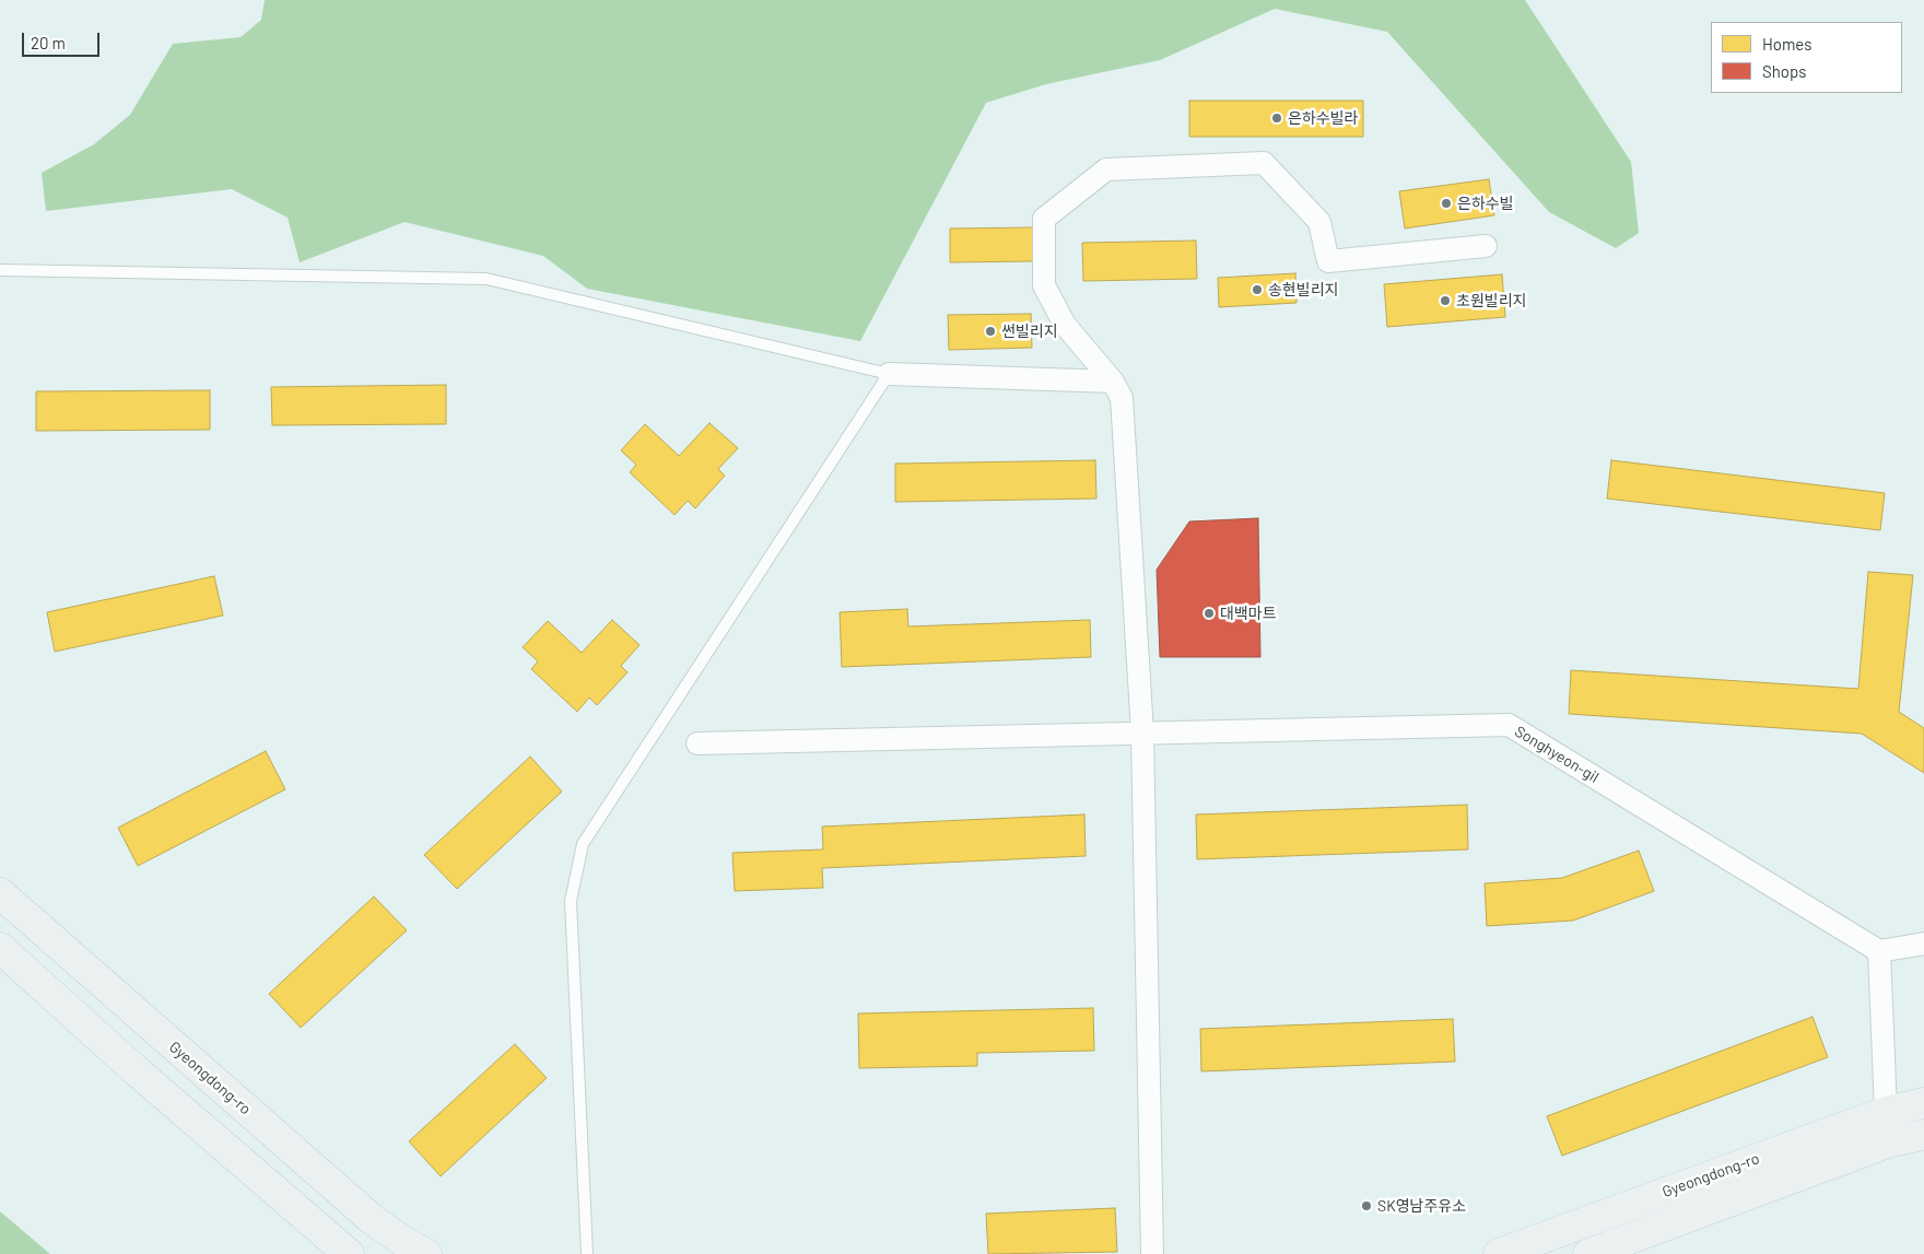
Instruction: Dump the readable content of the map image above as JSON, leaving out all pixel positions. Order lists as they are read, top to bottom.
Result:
{
  "streets": {
    "street": ["Songhyeon-gil", "Gyeongdong-ro"]
  },
  "places": [
    "은하수빌라",
    "은하수빌",
    "송현빌리지",
    "초원빌리지",
    "썬빌리지",
    "대백마트",
    "SK영남주유소"
  ],
  "legend": ["Homes", "Shops"],
  "scale_bar": "20 m"
}
